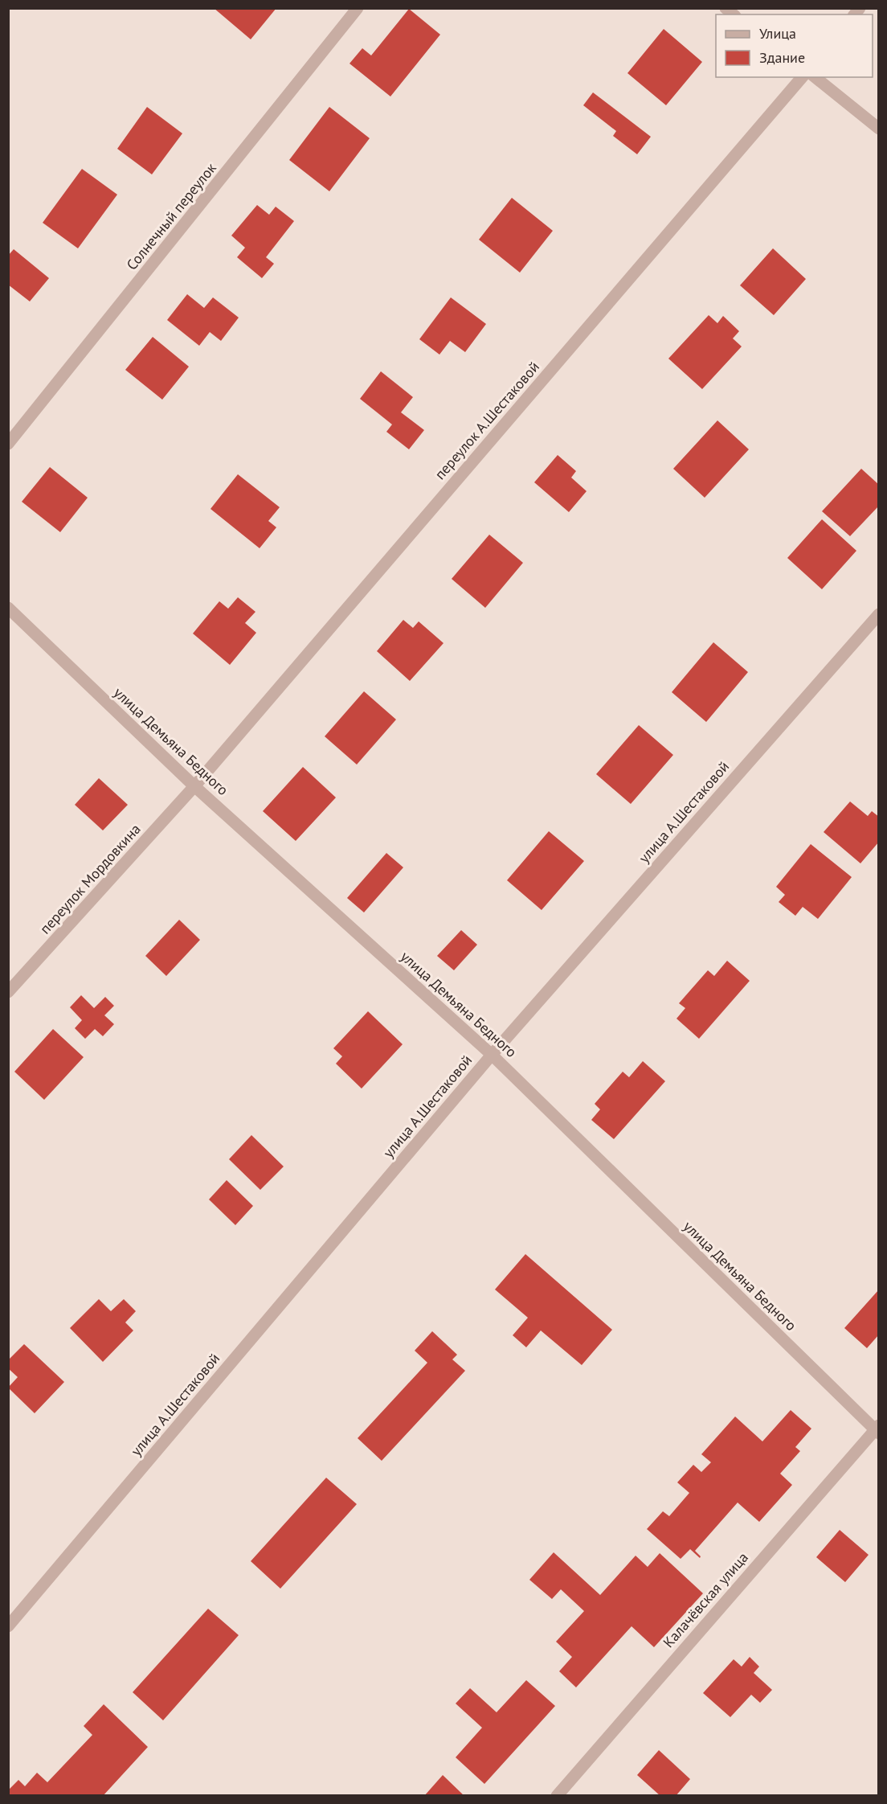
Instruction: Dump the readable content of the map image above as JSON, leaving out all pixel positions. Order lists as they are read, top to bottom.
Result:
{
  "streets": {
    "street": [
      "Солнечный переулок",
      "переулок А.Шестаковой",
      "улица Демьяна Бедного",
      "улица А.Шестаковой",
      "переулок Мордовкина",
      "Калачёвская улица"
    ]
  },
  "crossings": [
    ["переулок А.Шестаковой", "улица Демьяна Бедного"],
    ["переулок А.Шестаковой", "переулок Мордовкина"],
    ["улица Демьяна Бедного", "улица А.Шестаковой"],
    ["улица Демьяна Бедного", "переулок Мордовкина"],
    ["улица Демьяна Бедного", "Калачёвская улица"]
  ],
  "legend": ["Улица", "Здание"]
}
